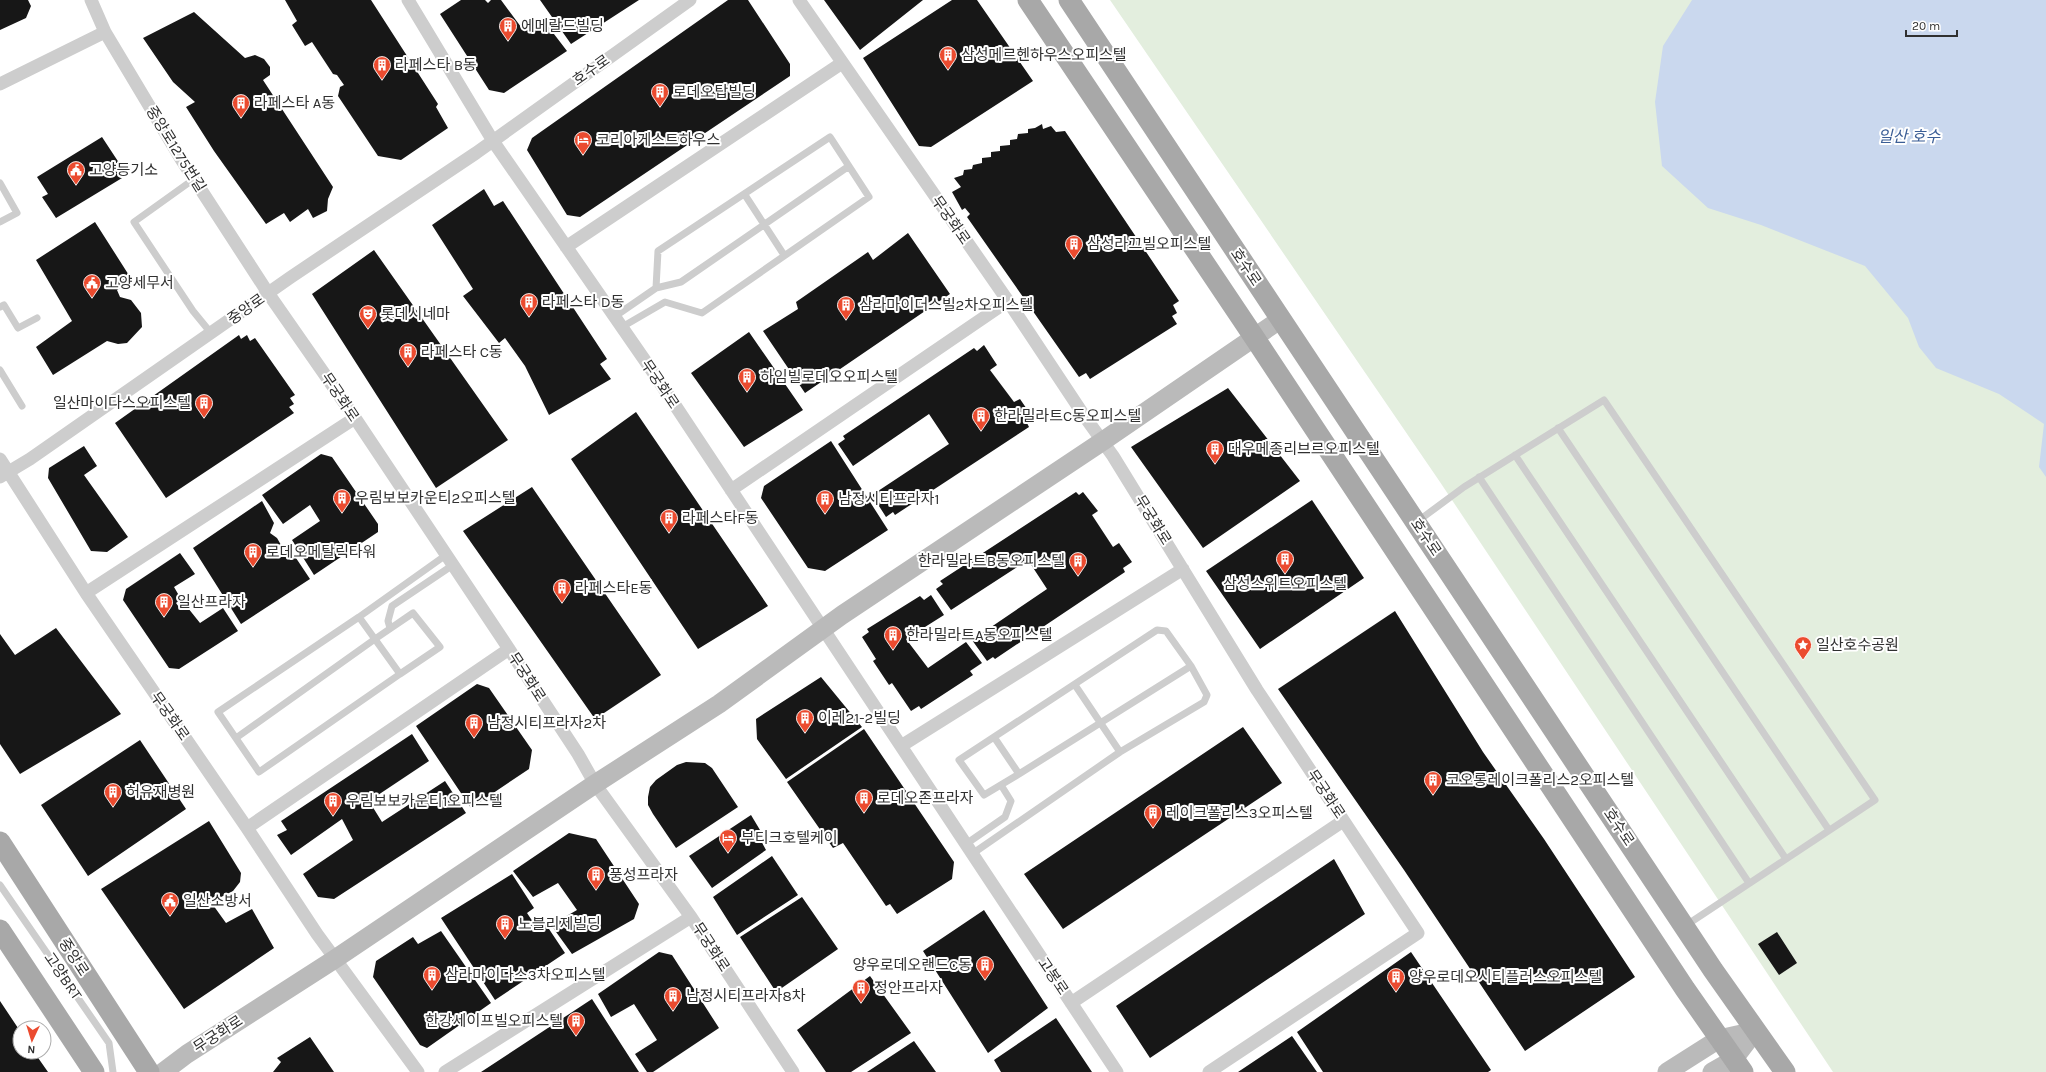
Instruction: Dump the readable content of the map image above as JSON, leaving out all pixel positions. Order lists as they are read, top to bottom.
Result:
{
  "streets": {
    "main road": ["호수로", "무궁화로", "중앙로"],
    "street": ["중앙로1275번길", "고봉로"],
    "lane": ["고양BRT"]
  },
  "crossings": [
    ["호수로", "무궁화로"],
    ["호수로", "중앙로"],
    ["중앙로1275번길", "무궁화로"],
    ["중앙로1275번길", "중앙로"],
    ["무궁화로", "중앙로"],
    ["무궁화로", "고봉로"]
  ],
  "water": ["일산 호수"],
  "places": {
    "building": [
      "에메랄드빌딩",
      "삼성메르헨하우스오피스텔",
      "라페스타 B동",
      "로데오탑빌딩",
      "라페스타 A동",
      "삼성라끄빌오피스텔",
      "라페스타 D동",
      "삼라마이더스빌2차오피스텔",
      "라페스타 C동",
      "하임빌로데오오피스텔",
      "일산마이다스오피스텔",
      "한라밀라트C동오피스텔",
      "대우메종리브르오피스텔",
      "우림보보카운티2오피스텔",
      "남정시티프라자1",
      "라페스타F동",
      "로데오메탈릭타워",
      "삼성스위트오피스텔",
      "한라밀라트B동오피스텔",
      "라페스타E동",
      "일산프라자",
      "한라밀라트A동오피스텔",
      "이레21-2빌딩",
      "남정시티프라자2차",
      "코오롱레이크폴리스2오피스텔",
      "허유재병원",
      "로데오존프라자",
      "우림보보카운티1오피스텔",
      "레이크폴리스3오피스텔",
      "풍성프라자",
      "노블리제빌딩",
      "양우로데오랜드C동",
      "삼라마이다스3차오피스텔",
      "양우로데오시티플러스오피스텔",
      "정안프라자",
      "남정시티프라자8차",
      "한강세이프빌오피스텔"
    ],
    "hotel": ["코리아게스트하우스", "부티크호텔케이"],
    "public building": ["고양등기소", "고양세무서", "일산소방서"],
    "theatre": ["롯데시네마"],
    "place": ["일산호수공원"]
  },
  "scale_bar": "20 m",
  "north": "bottom"
}
